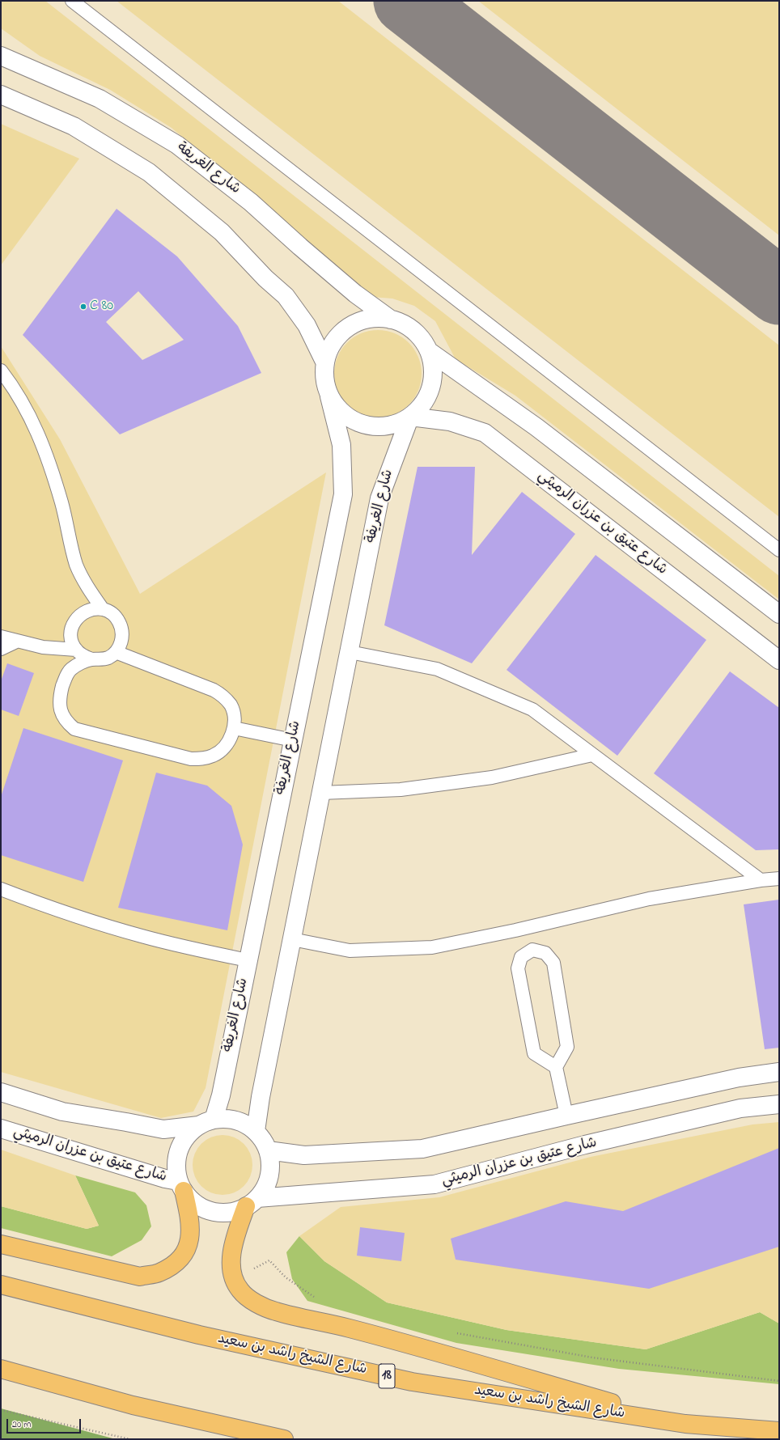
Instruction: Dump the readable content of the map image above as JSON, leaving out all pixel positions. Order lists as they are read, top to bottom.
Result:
{
  "streets": {
    "main road": ["شارع الشيخ راشد بن سعيد", "18"],
    "street": ["شارع الغريفة", "شارع عتيق بن عزران الرميثي"]
  },
  "crossings": [
    ["شارع الغريفة", "شارع عتيق بن عزران الرميثي"]
  ],
  "places": ["C 80"],
  "scale_bar": "20 m"
}
